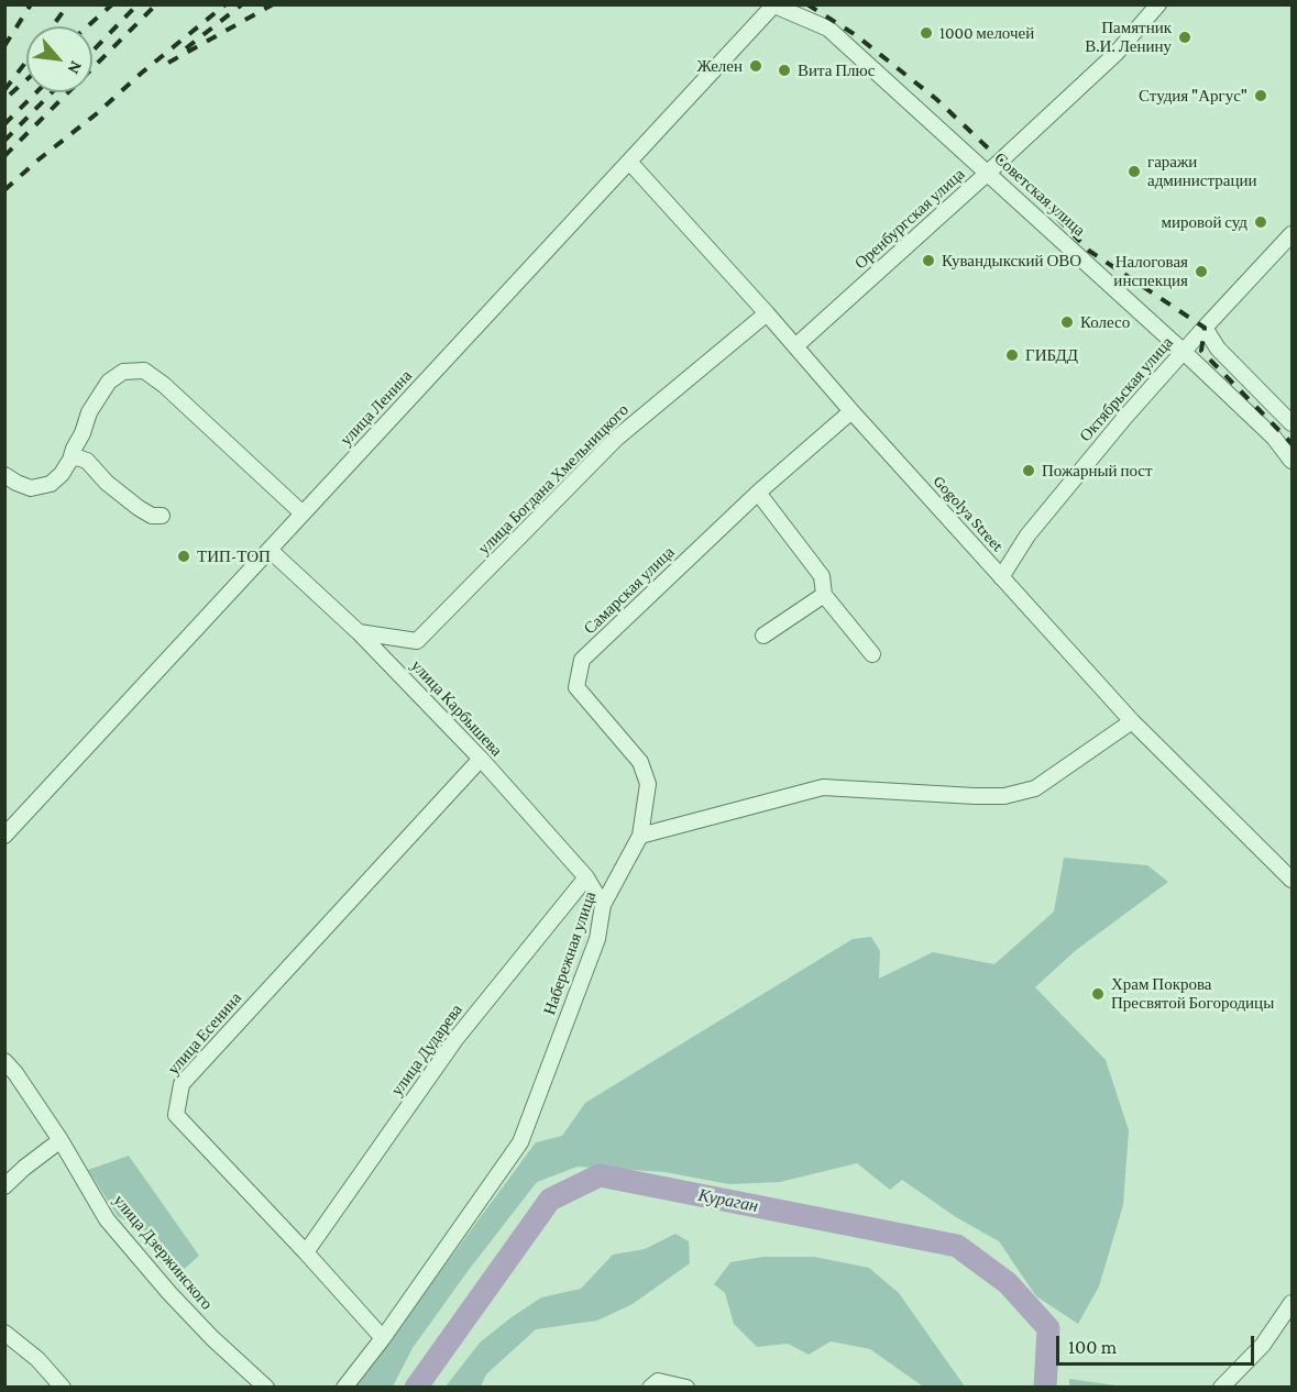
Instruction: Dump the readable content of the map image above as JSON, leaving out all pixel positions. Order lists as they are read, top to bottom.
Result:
{
  "streets": {
    "street": [
      "Советская улица",
      "Оренбургская улица",
      "Октябрьская улица",
      "улица Ленина",
      "улица Богдана Хмельницкого",
      "Gogolya Street",
      "Самарская улица",
      "улица Карбышева",
      "Набережная улица",
      "улица Есенина",
      "улица Дударева",
      "улица Дзержинского"
    ]
  },
  "crossings": [
    ["Советская улица", "Оренбургская улица"],
    ["Советская улица", "Октябрьская улица"],
    ["Советская улица", "улица Ленина"],
    ["Оренбургская улица", "Gogolya Street"],
    ["Октябрьская улица", "Gogolya Street"],
    ["улица Ленина", "Gogolya Street"],
    ["улица Ленина", "улица Карбышева"],
    ["улица Богдана Хмельницкого", "Gogolya Street"],
    ["улица Богдана Хмельницкого", "улица Карбышева"],
    ["Gogolya Street", "Самарская улица"],
    ["Самарская улица", "Набережная улица"],
    ["улица Карбышева", "Набережная улица"],
    ["улица Карбышева", "улица Есенина"],
    ["улица Карбышева", "улица Дударева"],
    ["Набережная улица", "улица Есенина"],
    ["улица Есенина", "улица Дударева"]
  ],
  "water": ["Кураган"],
  "places": [
    "1000 мелочей",
    "Памятник В.И. Ленину",
    "Желен",
    "Вита Плюс",
    "Студия \"Аргус\"",
    "гаражи администрации",
    "мировой суд",
    "Кувандыкский ОВО",
    "Налоговая инспекция",
    "Колесо",
    "ГИБДД",
    "Пожарный пост",
    "ТИП-ТОП",
    "Храм Покрова Пресвятой Богородицы"
  ],
  "scale_bar": "100 m",
  "north": "bottom right"
}
